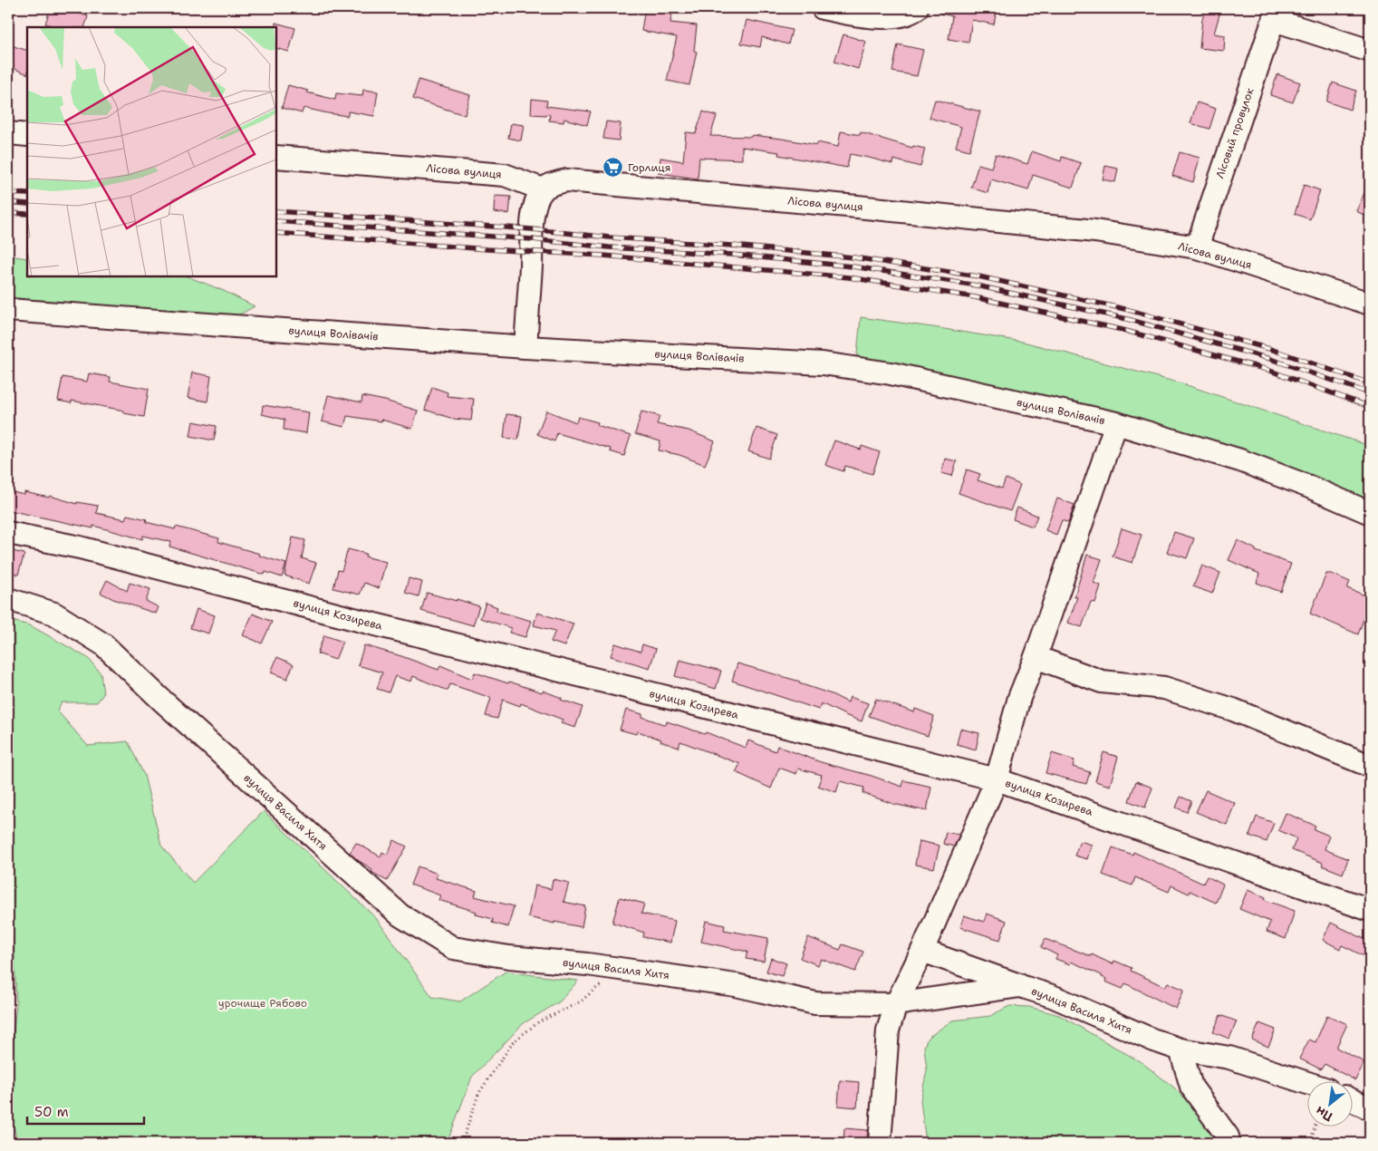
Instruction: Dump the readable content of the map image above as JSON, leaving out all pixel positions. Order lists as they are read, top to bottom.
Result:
{
  "streets": {
    "street": [
      "Лісовий провулок",
      "Лісова вулиця",
      "вулиця Волівачів",
      "вулиця Козирева",
      "вулиця Василя Хитя"
    ]
  },
  "crossings": [
    ["Лісовий провулок", "Лісова вулиця"]
  ],
  "parks": ["урочище Рябово"],
  "places": {
    "supermarket": ["Горлиця"]
  },
  "scale_bar": "50 m",
  "north": "bottom left"
}
